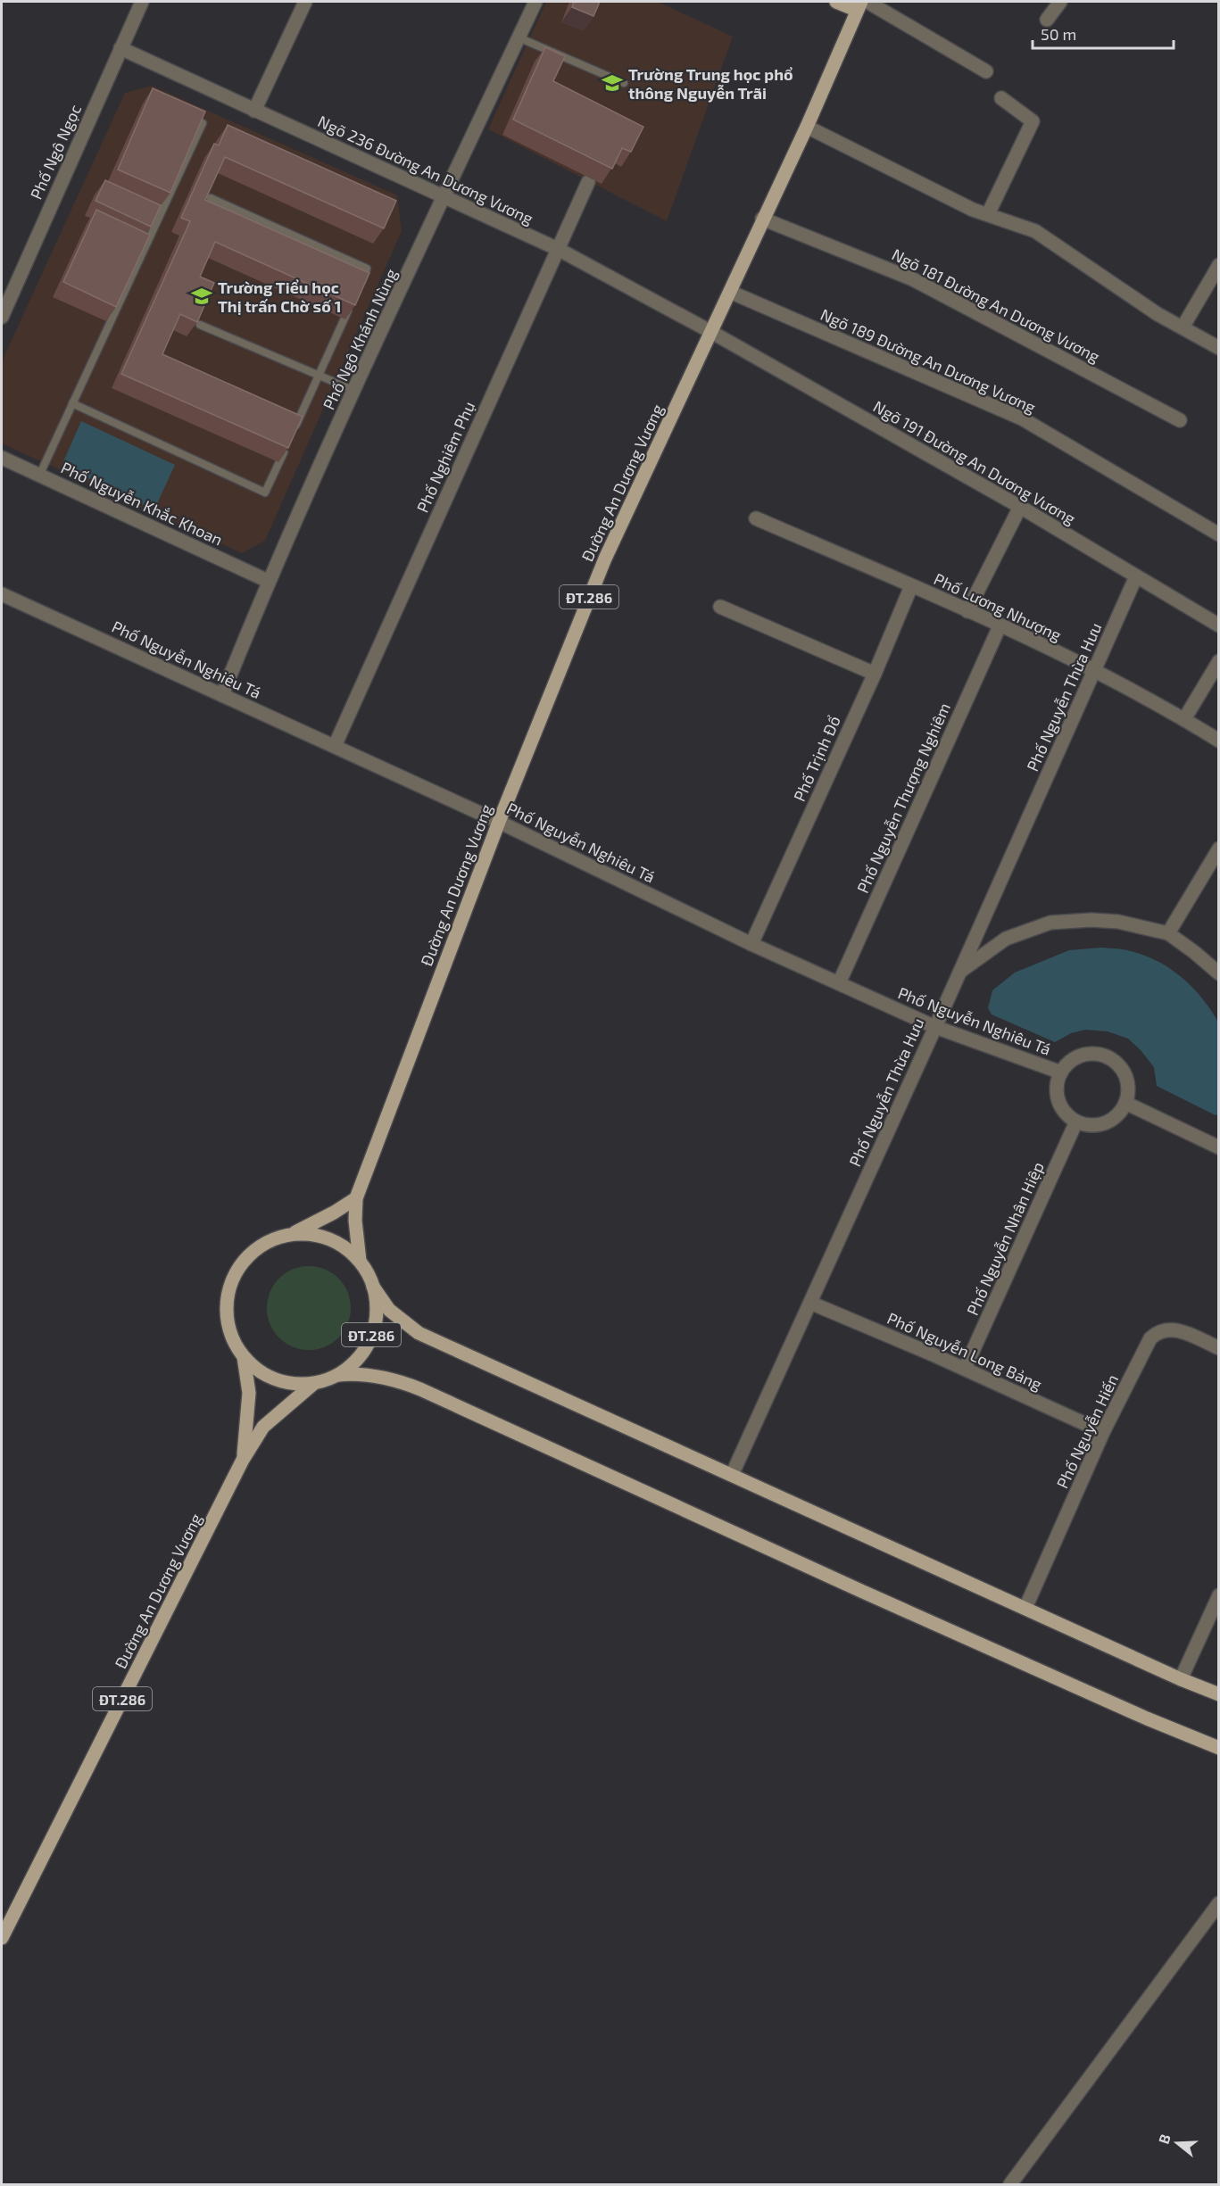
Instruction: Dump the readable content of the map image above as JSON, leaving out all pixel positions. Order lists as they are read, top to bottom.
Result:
{
  "streets": {
    "main road": ["Đường An Dương Vương", "ĐT.286"],
    "street": [
      "Phố Ngô Ngọc",
      "Ngõ 236 Đường An Dương Vương",
      "Ngõ 181 Đường An Dương Vương",
      "Phố Ngô Khánh Nùng",
      "Ngõ 189 Đường An Dương Vương",
      "Phố Nghiêm Phụ",
      "Ngõ 191 Đường An Dương Vương",
      "Phố Nguyễn Khắc Khoan",
      "Phố Lương Nhượng",
      "Phố Nguyễn Nghiêu Tá",
      "Phố Nguyễn Thừa Hưu",
      "Phố Trịnh Đổ",
      "Phố Nguyễn Thượng Nghiêm",
      "Phố Nguyễn Nhân Hiệp",
      "Phố Nguyễn Long Bảng",
      "Phố Nguyễn Hiến"
    ]
  },
  "crossings": [
    ["Phố Ngô Ngọc", "Ngõ 236 Đường An Dương Vương"],
    ["Ngõ 236 Đường An Dương Vương", "Phố Ngô Khánh Nùng"],
    ["Ngõ 236 Đường An Dương Vương", "Phố Nghiêm Phụ"],
    ["Ngõ 236 Đường An Dương Vương", "Ngõ 191 Đường An Dương Vương"],
    ["Ngõ 236 Đường An Dương Vương", "Đường An Dương Vương"],
    ["Ngõ 181 Đường An Dương Vương", "Đường An Dương Vương"],
    ["Phố Ngô Khánh Nùng", "Phố Nguyễn Khắc Khoan"],
    ["Phố Ngô Khánh Nùng", "Phố Nguyễn Nghiêu Tá"],
    ["Ngõ 189 Đường An Dương Vương", "Đường An Dương Vương"],
    ["Phố Nghiêm Phụ", "Phố Nguyễn Nghiêu Tá"],
    ["Ngõ 191 Đường An Dương Vương", "Đường An Dương Vương"],
    ["Ngõ 191 Đường An Dương Vương", "Phố Nguyễn Thừa Hưu"],
    ["Đường An Dương Vương", "ĐT.286"],
    ["Đường An Dương Vương", "Phố Nguyễn Nghiêu Tá"],
    ["Phố Lương Nhượng", "Phố Nguyễn Thừa Hưu"],
    ["Phố Lương Nhượng", "Phố Trịnh Đổ"],
    ["Phố Lương Nhượng", "Phố Nguyễn Thượng Nghiêm"],
    ["Phố Nguyễn Nghiêu Tá", "Phố Nguyễn Thừa Hưu"],
    ["Phố Nguyễn Nghiêu Tá", "Phố Trịnh Đổ"],
    ["Phố Nguyễn Nghiêu Tá", "Phố Nguyễn Thượng Nghiêm"],
    ["Phố Nguyễn Nghiêu Tá", "Phố Nguyễn Nhân Hiệp"],
    ["Phố Nguyễn Thừa Hưu", "Phố Nguyễn Long Bảng"],
    ["Phố Nguyễn Nhân Hiệp", "Phố Nguyễn Long Bảng"],
    ["Phố Nguyễn Long Bảng", "Phố Nguyễn Hiến"]
  ],
  "places": {
    "school or university": ["Trường Trung học phổ thông Nguyễn Trãi", "Trường Tiểu học Thị trấn Chờ số 1"]
  },
  "scale_bar": "50 m",
  "north": "left"
}
